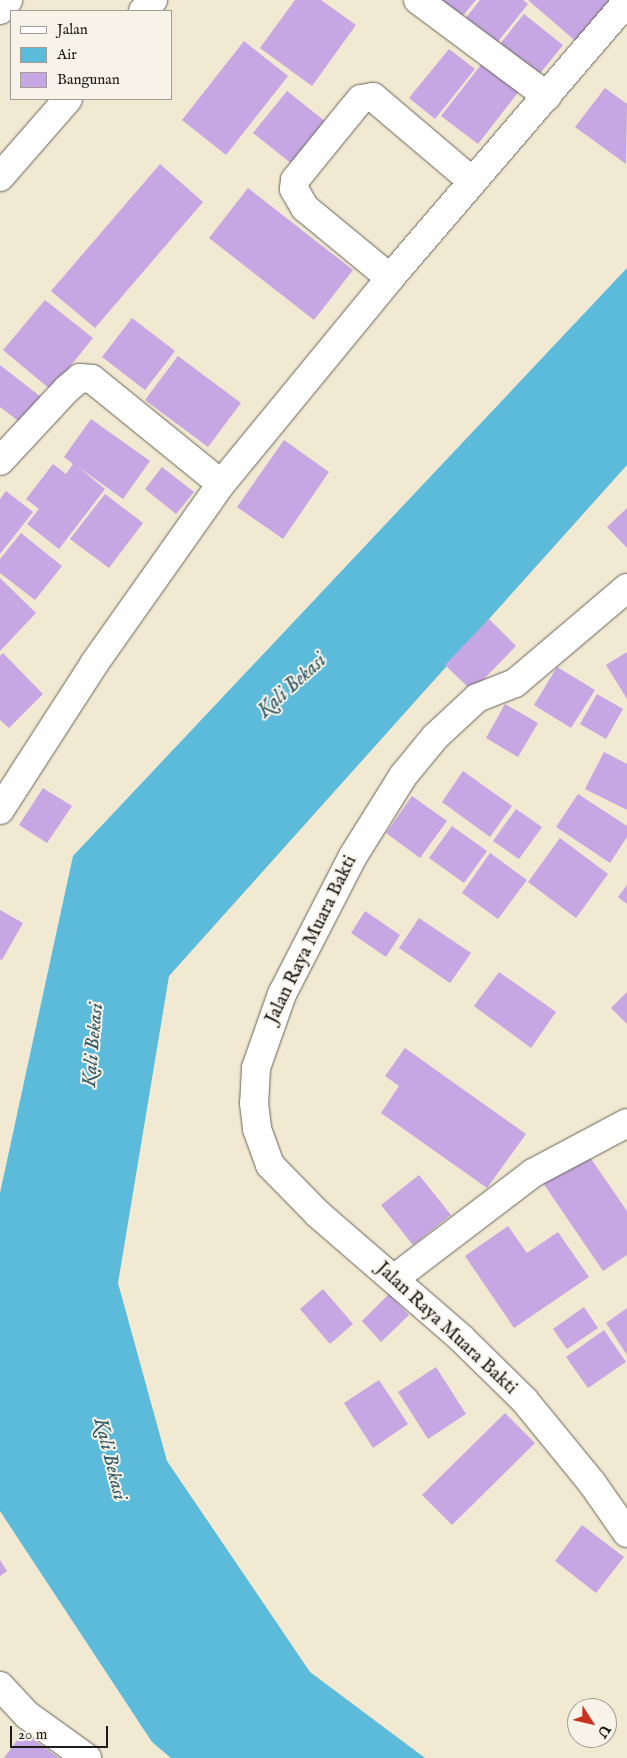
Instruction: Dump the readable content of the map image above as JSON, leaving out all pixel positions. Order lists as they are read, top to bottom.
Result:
{
  "streets": {
    "street": ["Jalan Raya Muara Bakti"]
  },
  "water": ["Kali Bekasi"],
  "legend": ["Jalan", "Air", "Bangunan"],
  "scale_bar": "20 m",
  "north": "bottom right"
}
